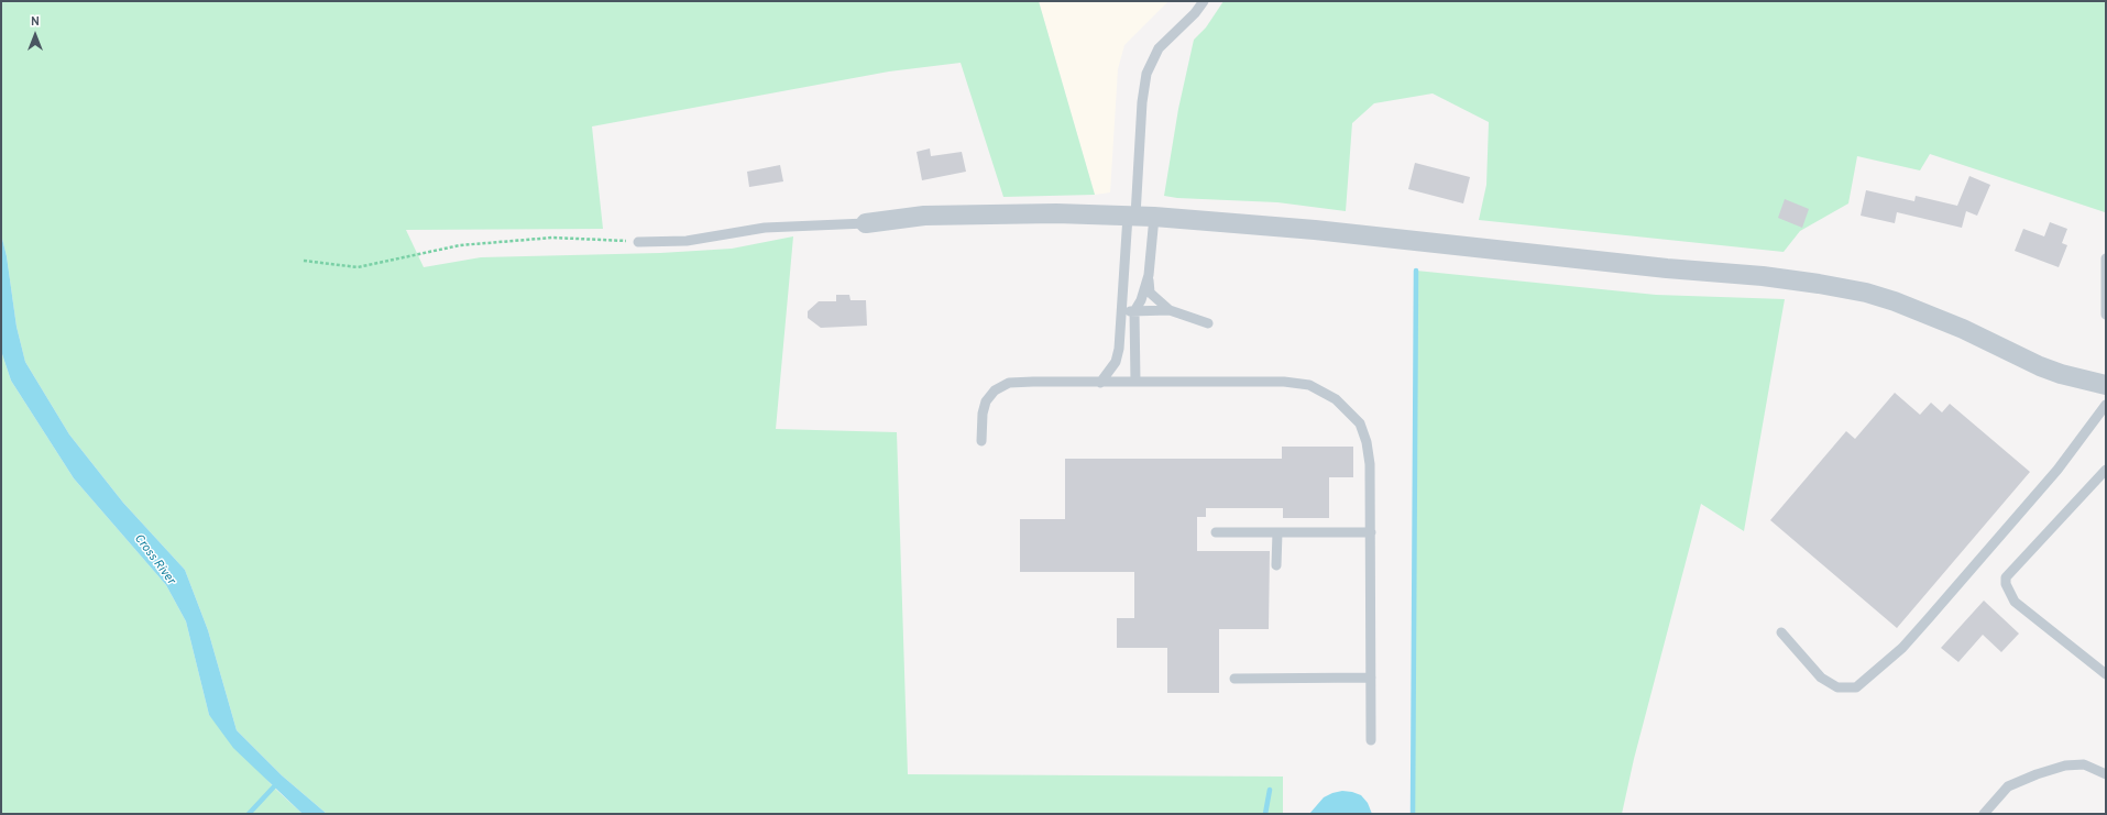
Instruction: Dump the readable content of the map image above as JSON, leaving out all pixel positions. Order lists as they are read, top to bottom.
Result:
{
  "water": ["Cross River"],
  "north": "top"
}
